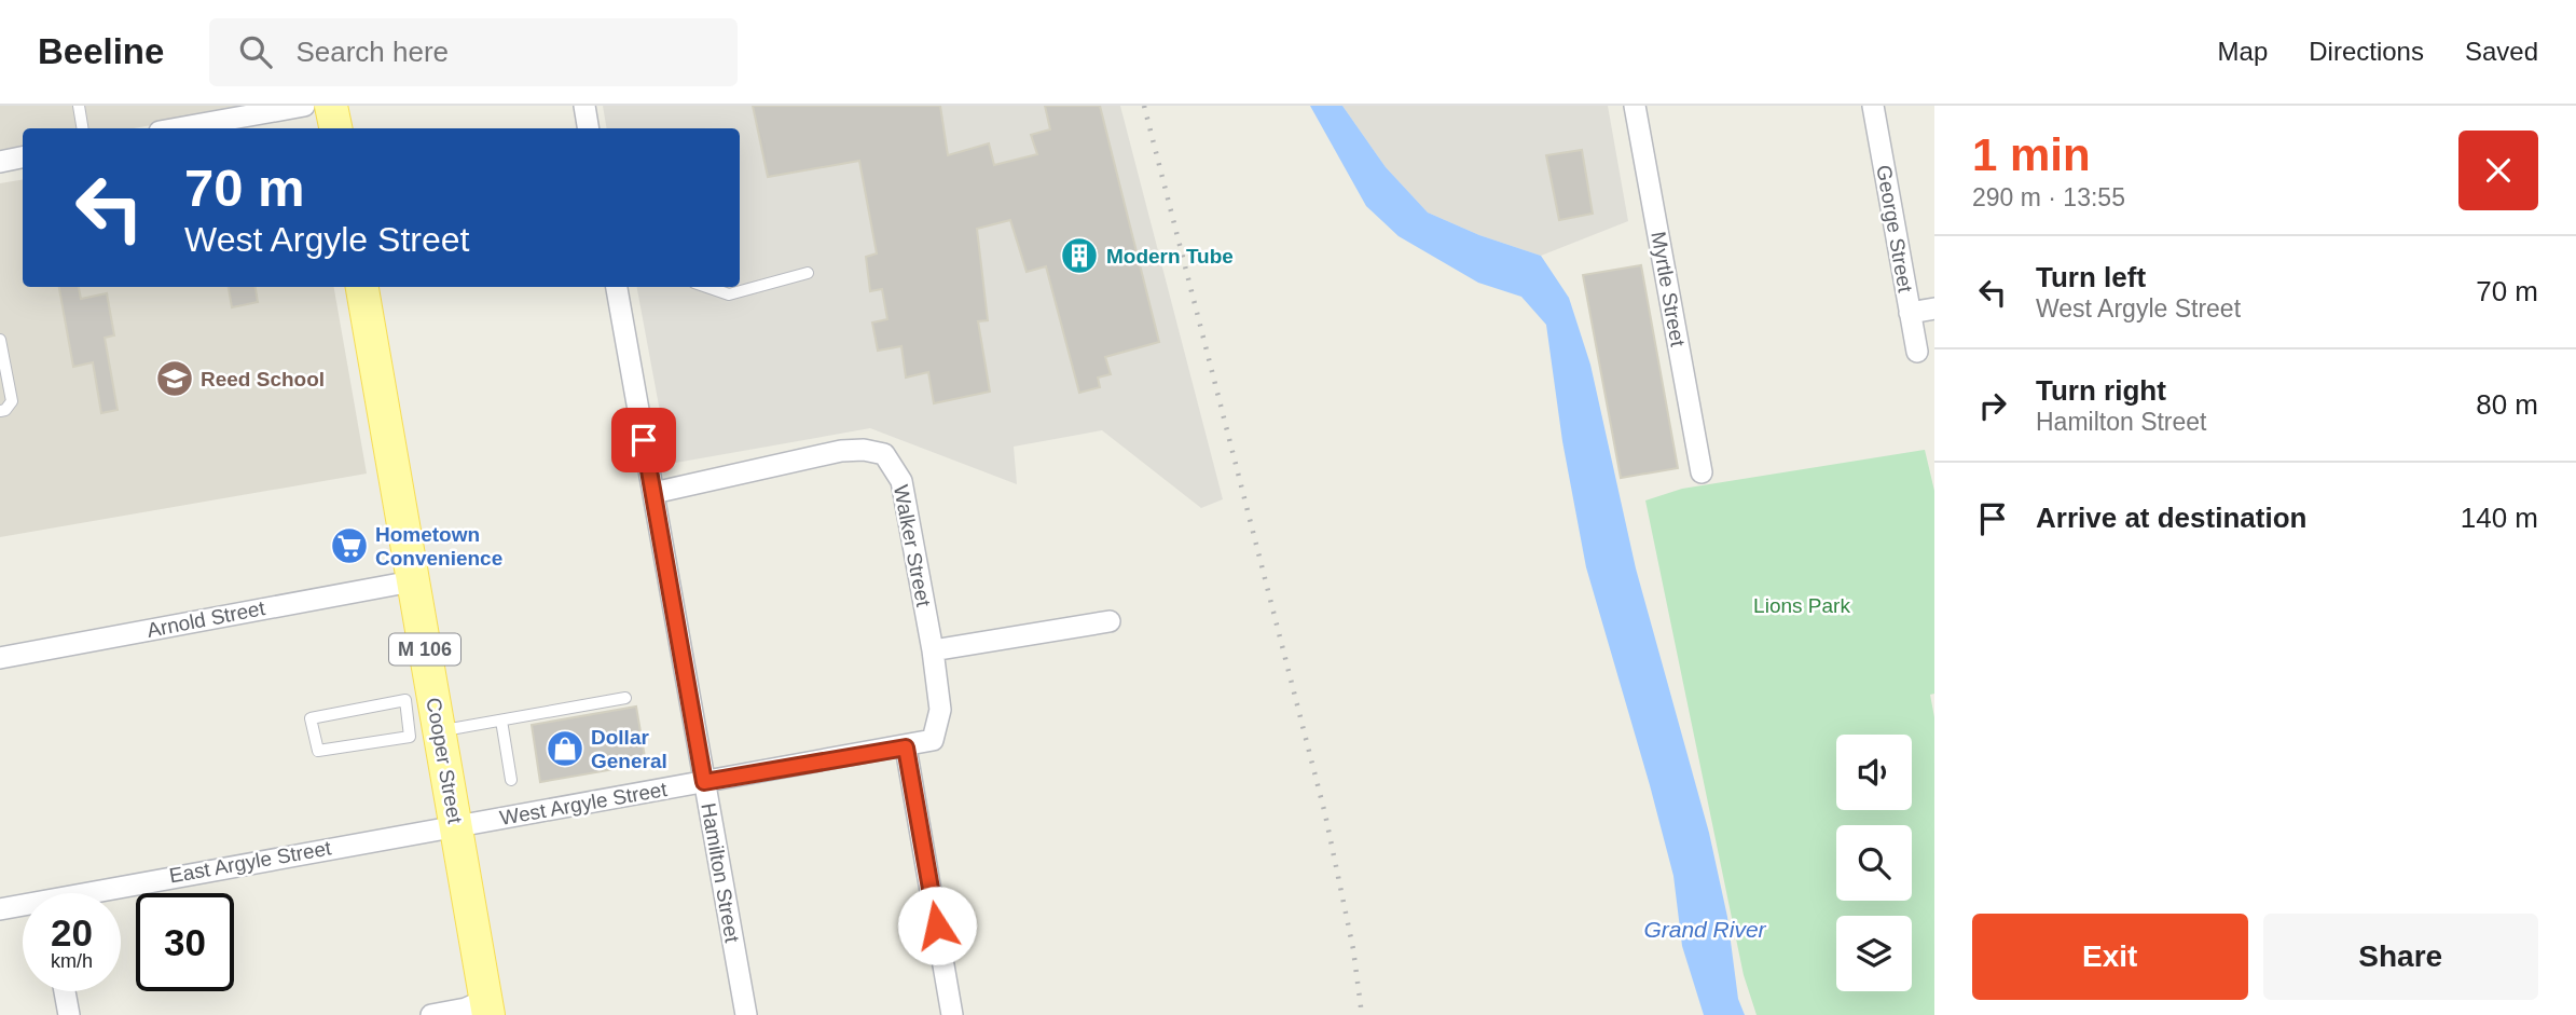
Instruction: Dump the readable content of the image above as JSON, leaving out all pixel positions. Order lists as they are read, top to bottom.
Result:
{
  "streets": {
    "main road": ["M 106", "Cooper Street"],
    "street": [
      "George Street",
      "Myrtle Street",
      "Walker Street",
      "Arnold Street",
      "West Argyle Street",
      "East Argyle Street",
      "Hamilton Street"
    ]
  },
  "crossings": [
    ["Walker Street", "West Argyle Street"],
    ["Walker Street", "Hamilton Street"],
    ["Arnold Street", "Cooper Street"],
    ["Cooper Street", "West Argyle Street"],
    ["Cooper Street", "East Argyle Street"],
    ["West Argyle Street", "East Argyle Street"],
    ["West Argyle Street", "Hamilton Street"]
  ],
  "water": ["Grand River"],
  "parks": ["Lions Park"],
  "places": {
    "building": ["Modern Tube"],
    "school or university": ["Reed School"],
    "supermarket": ["Hometown Convenience"],
    "shop": ["Dollar General"]
  },
  "page": {
    "header": "Beeline",
    "search": "Search here",
    "nav": ["Map", "Directions", "Saved"],
    "heading": ["1 min", "290 m · 13:55"],
    "turn": ["70 m", "West Argyle Street"],
    "list": [
      {
        "name": "Turn left",
        "note": "West Argyle Street",
        "value": "70 m"
      },
      {
        "name": "Turn right",
        "note": "Hamilton Street",
        "value": "80 m"
      },
      {
        "name": "Arrive at destination",
        "value": "140 m"
      }
    ],
    "speed": "20 km/h",
    "limit": "30",
    "buttons": ["Exit", "Share"]
  }
}
